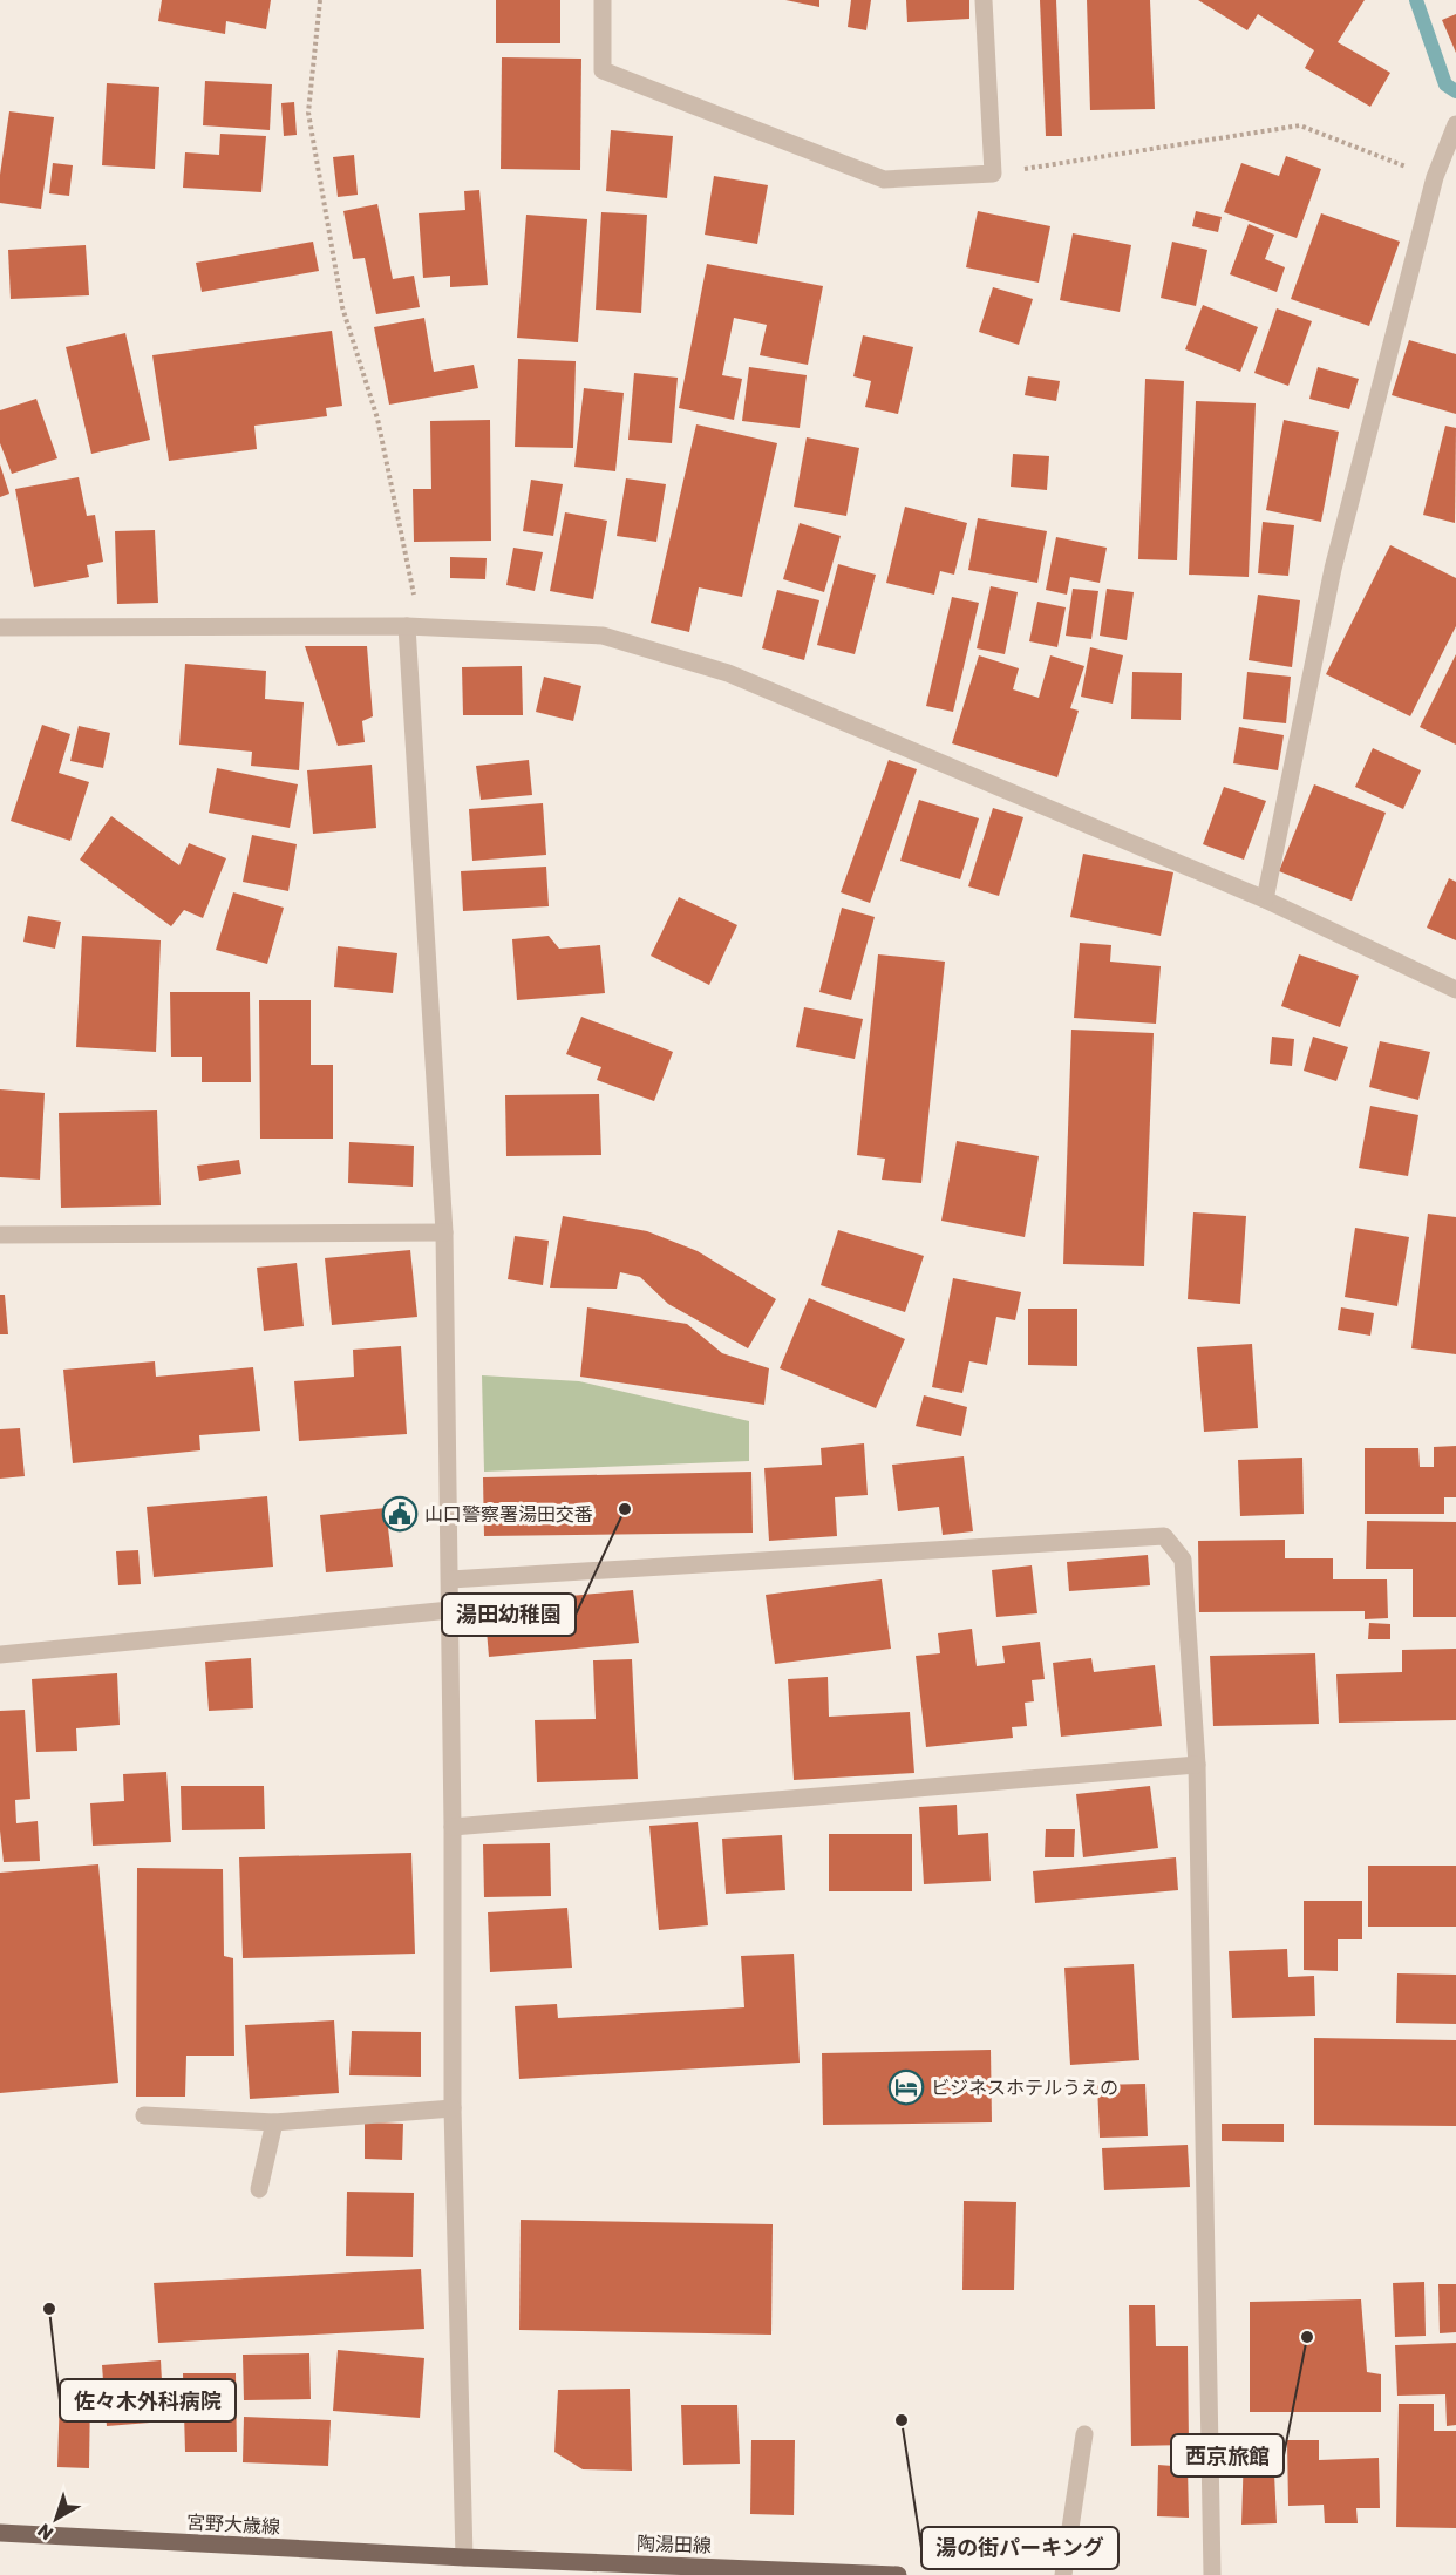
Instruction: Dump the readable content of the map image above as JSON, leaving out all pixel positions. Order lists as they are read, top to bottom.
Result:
{
  "streets": {
    "main road": ["宮野大歳線", "陶湯田線"]
  },
  "crossings": [
    ["宮野大歳線", "陶湯田線"]
  ],
  "places": {
    "other": [
      "湯田幼稚園",
      "佐々木外科病院",
      "西京旅館",
      "湯の街パーキング"
    ],
    "public building": ["山口警察署湯田交番"],
    "hotel": ["ビジネスホテルうえの"]
  },
  "north": "bottom left"
}
